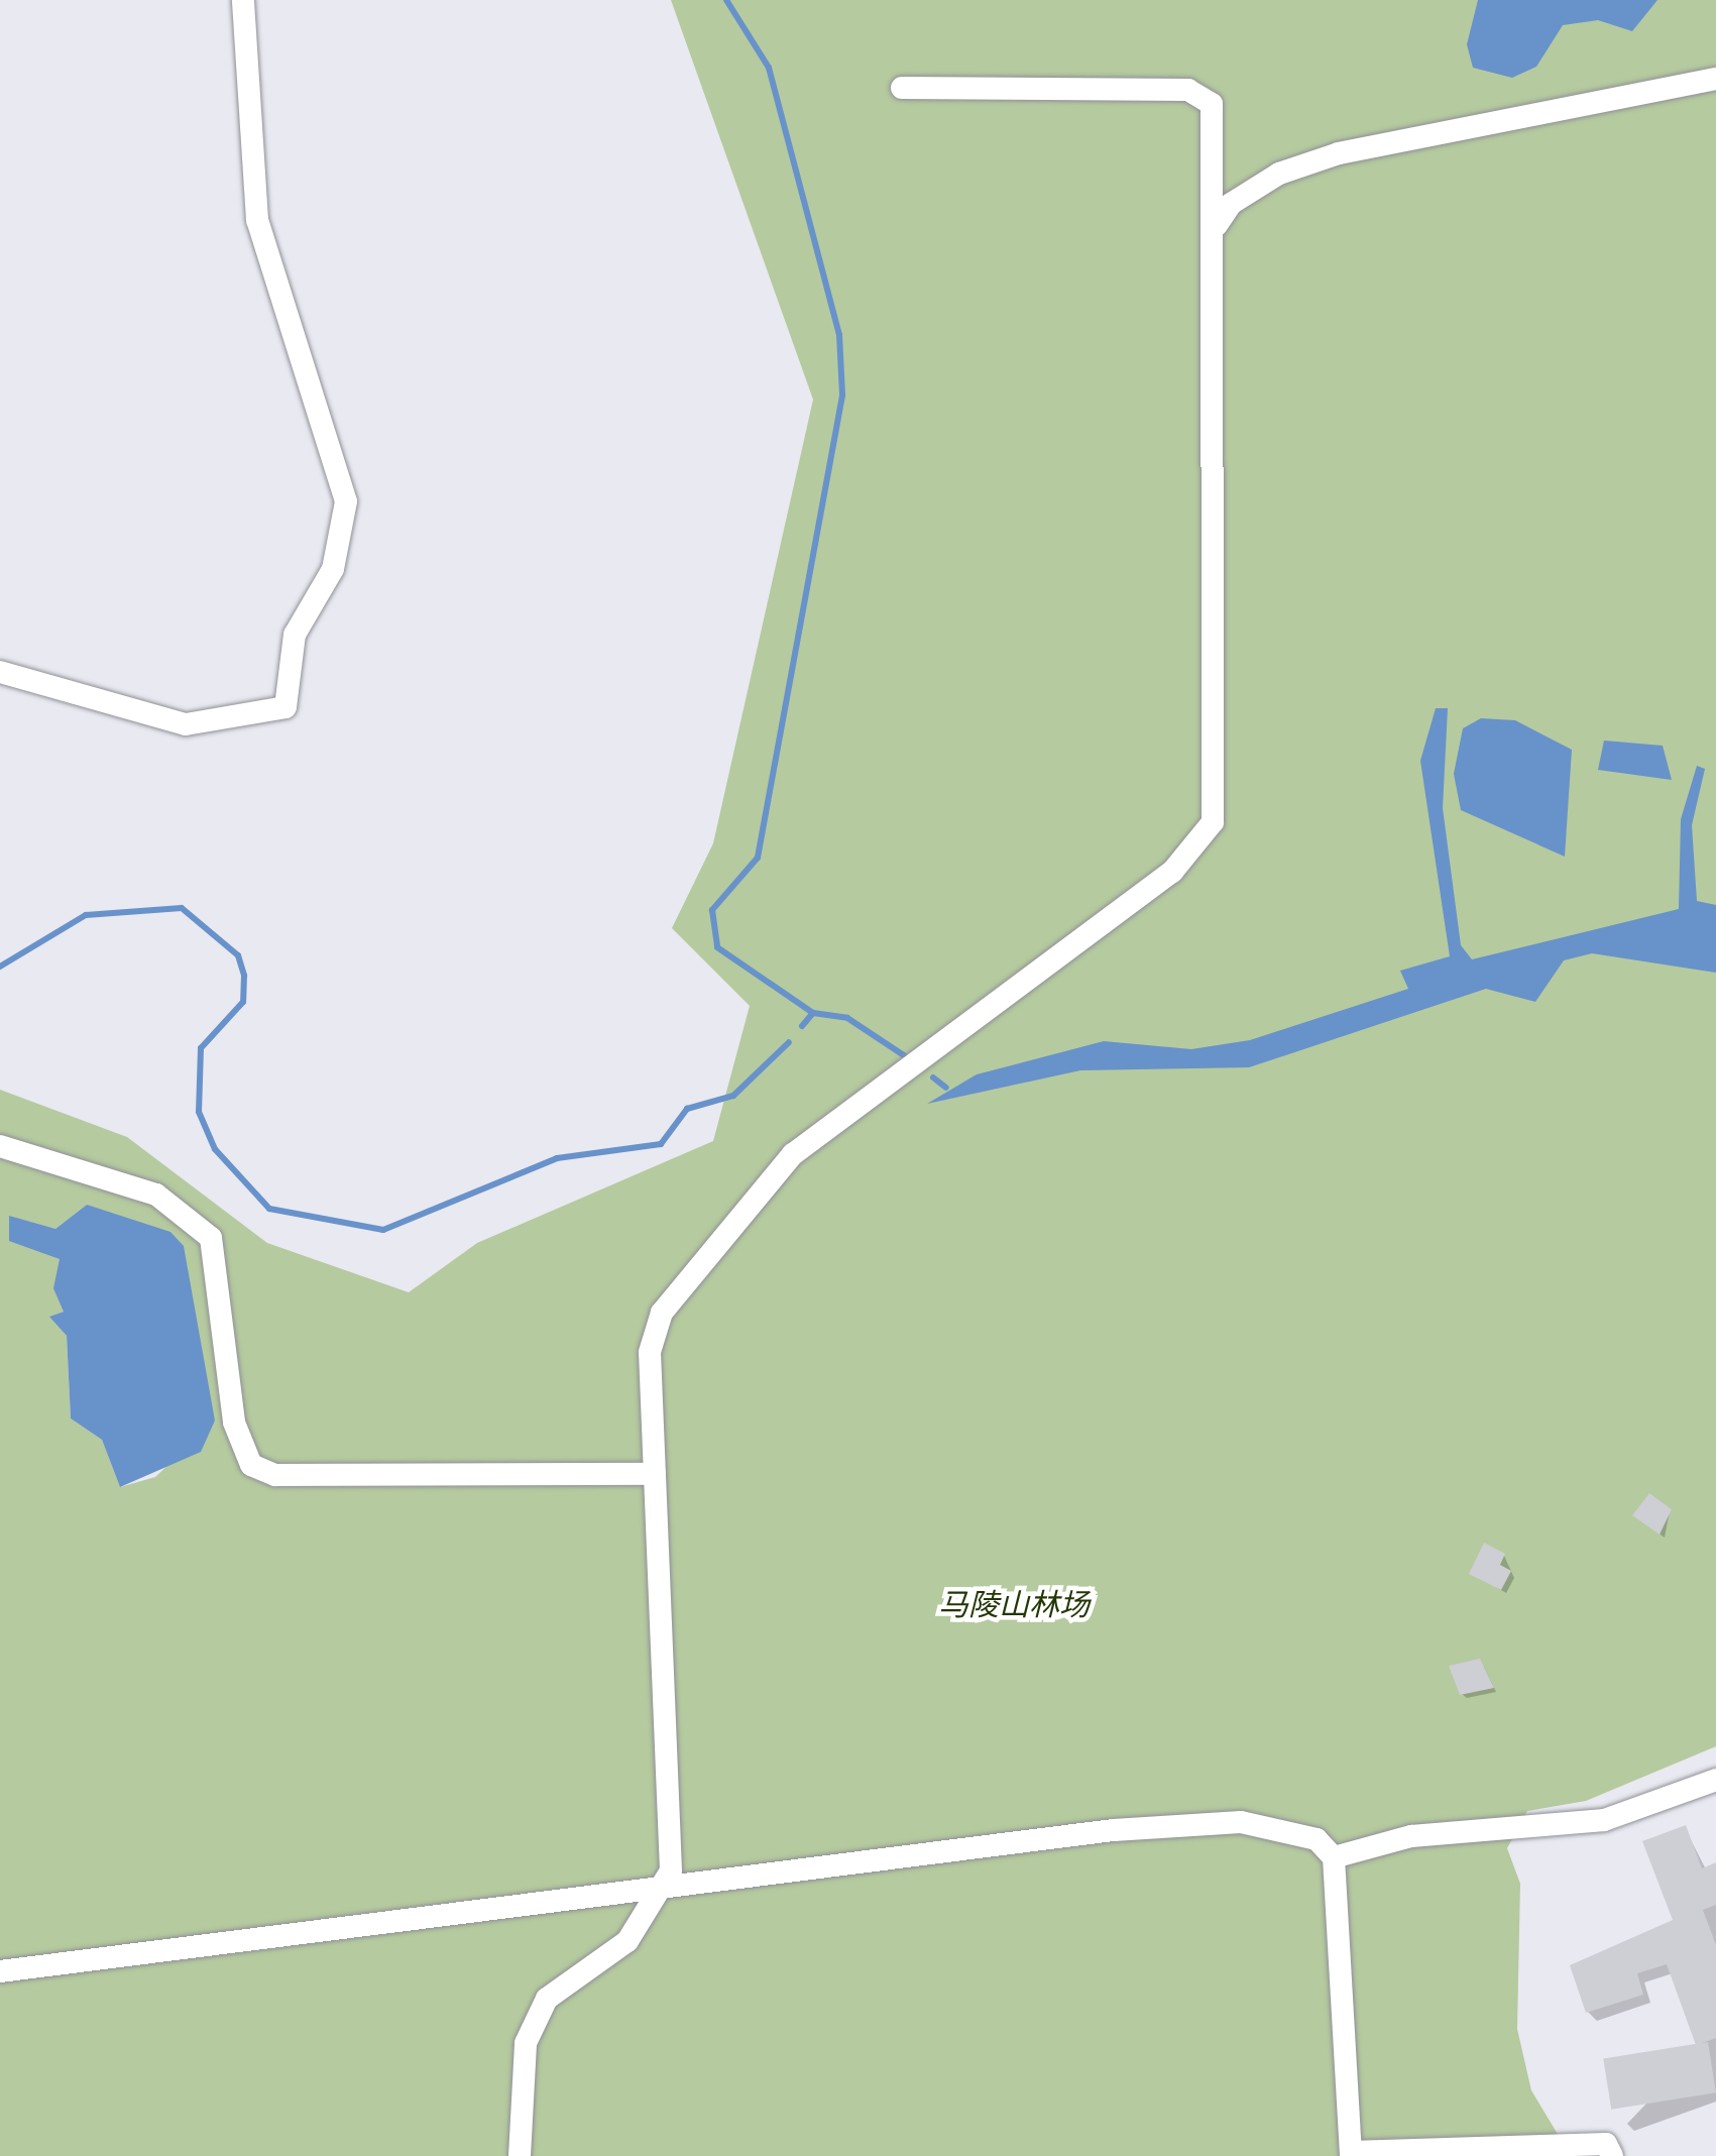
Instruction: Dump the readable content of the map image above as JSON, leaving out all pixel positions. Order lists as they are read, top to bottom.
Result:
{
  "parks": ["马陵山林场"]
}
